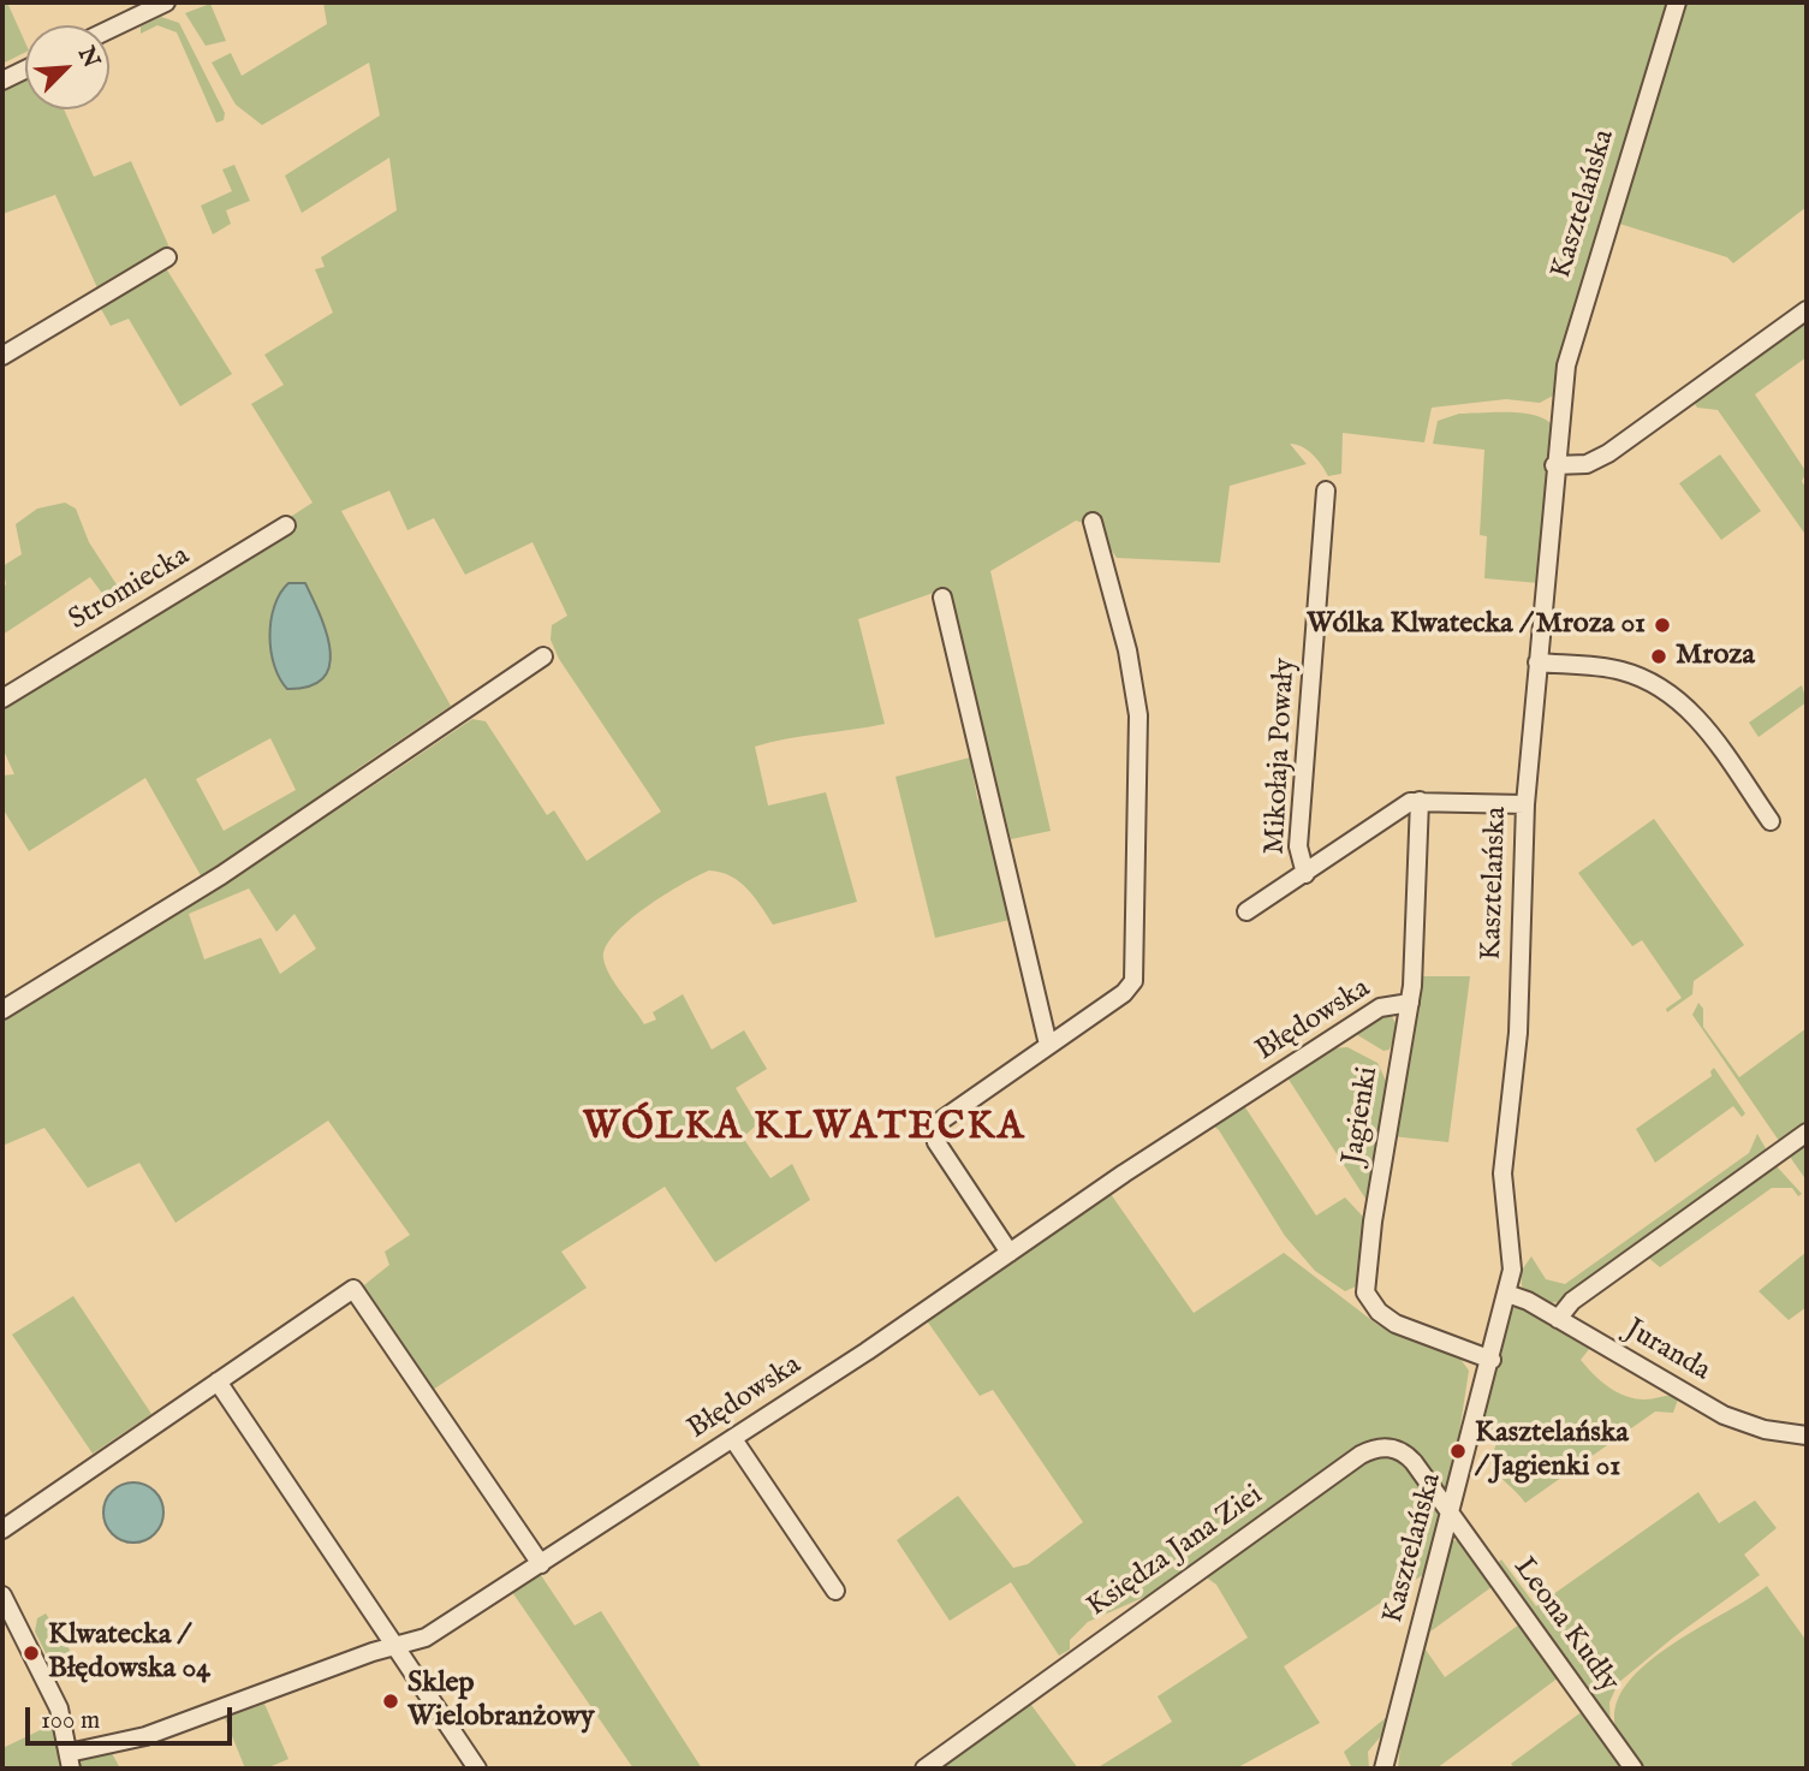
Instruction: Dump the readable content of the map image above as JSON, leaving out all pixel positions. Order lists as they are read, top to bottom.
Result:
{
  "streets": {
    "street": [
      "Kasztelańska",
      "Stromiecka",
      "Mikołaja Powały",
      "Błędowska",
      "Jagienki",
      "Juranda",
      "Księdza Jana Ziei",
      "Leona Kudły"
    ]
  },
  "crossings": [
    ["Kasztelańska", "Jagienki"],
    ["Kasztelańska", "Juranda"],
    ["Kasztelańska", "Księdza Jana Ziei"],
    ["Kasztelańska", "Leona Kudły"],
    ["Błędowska", "Jagienki"],
    ["Księdza Jana Ziei", "Leona Kudły"]
  ],
  "districts": ["WÓLKA KLWATECKA"],
  "places": [
    "Wólka Klwatecka / Mroza 01",
    "Mroza",
    "Kasztelańska / Jagienki 01",
    "Klwatecka / Błędowska 04",
    "Sklep Wielobranżowy"
  ],
  "scale_bar": "100 m",
  "north": "top right"
}
